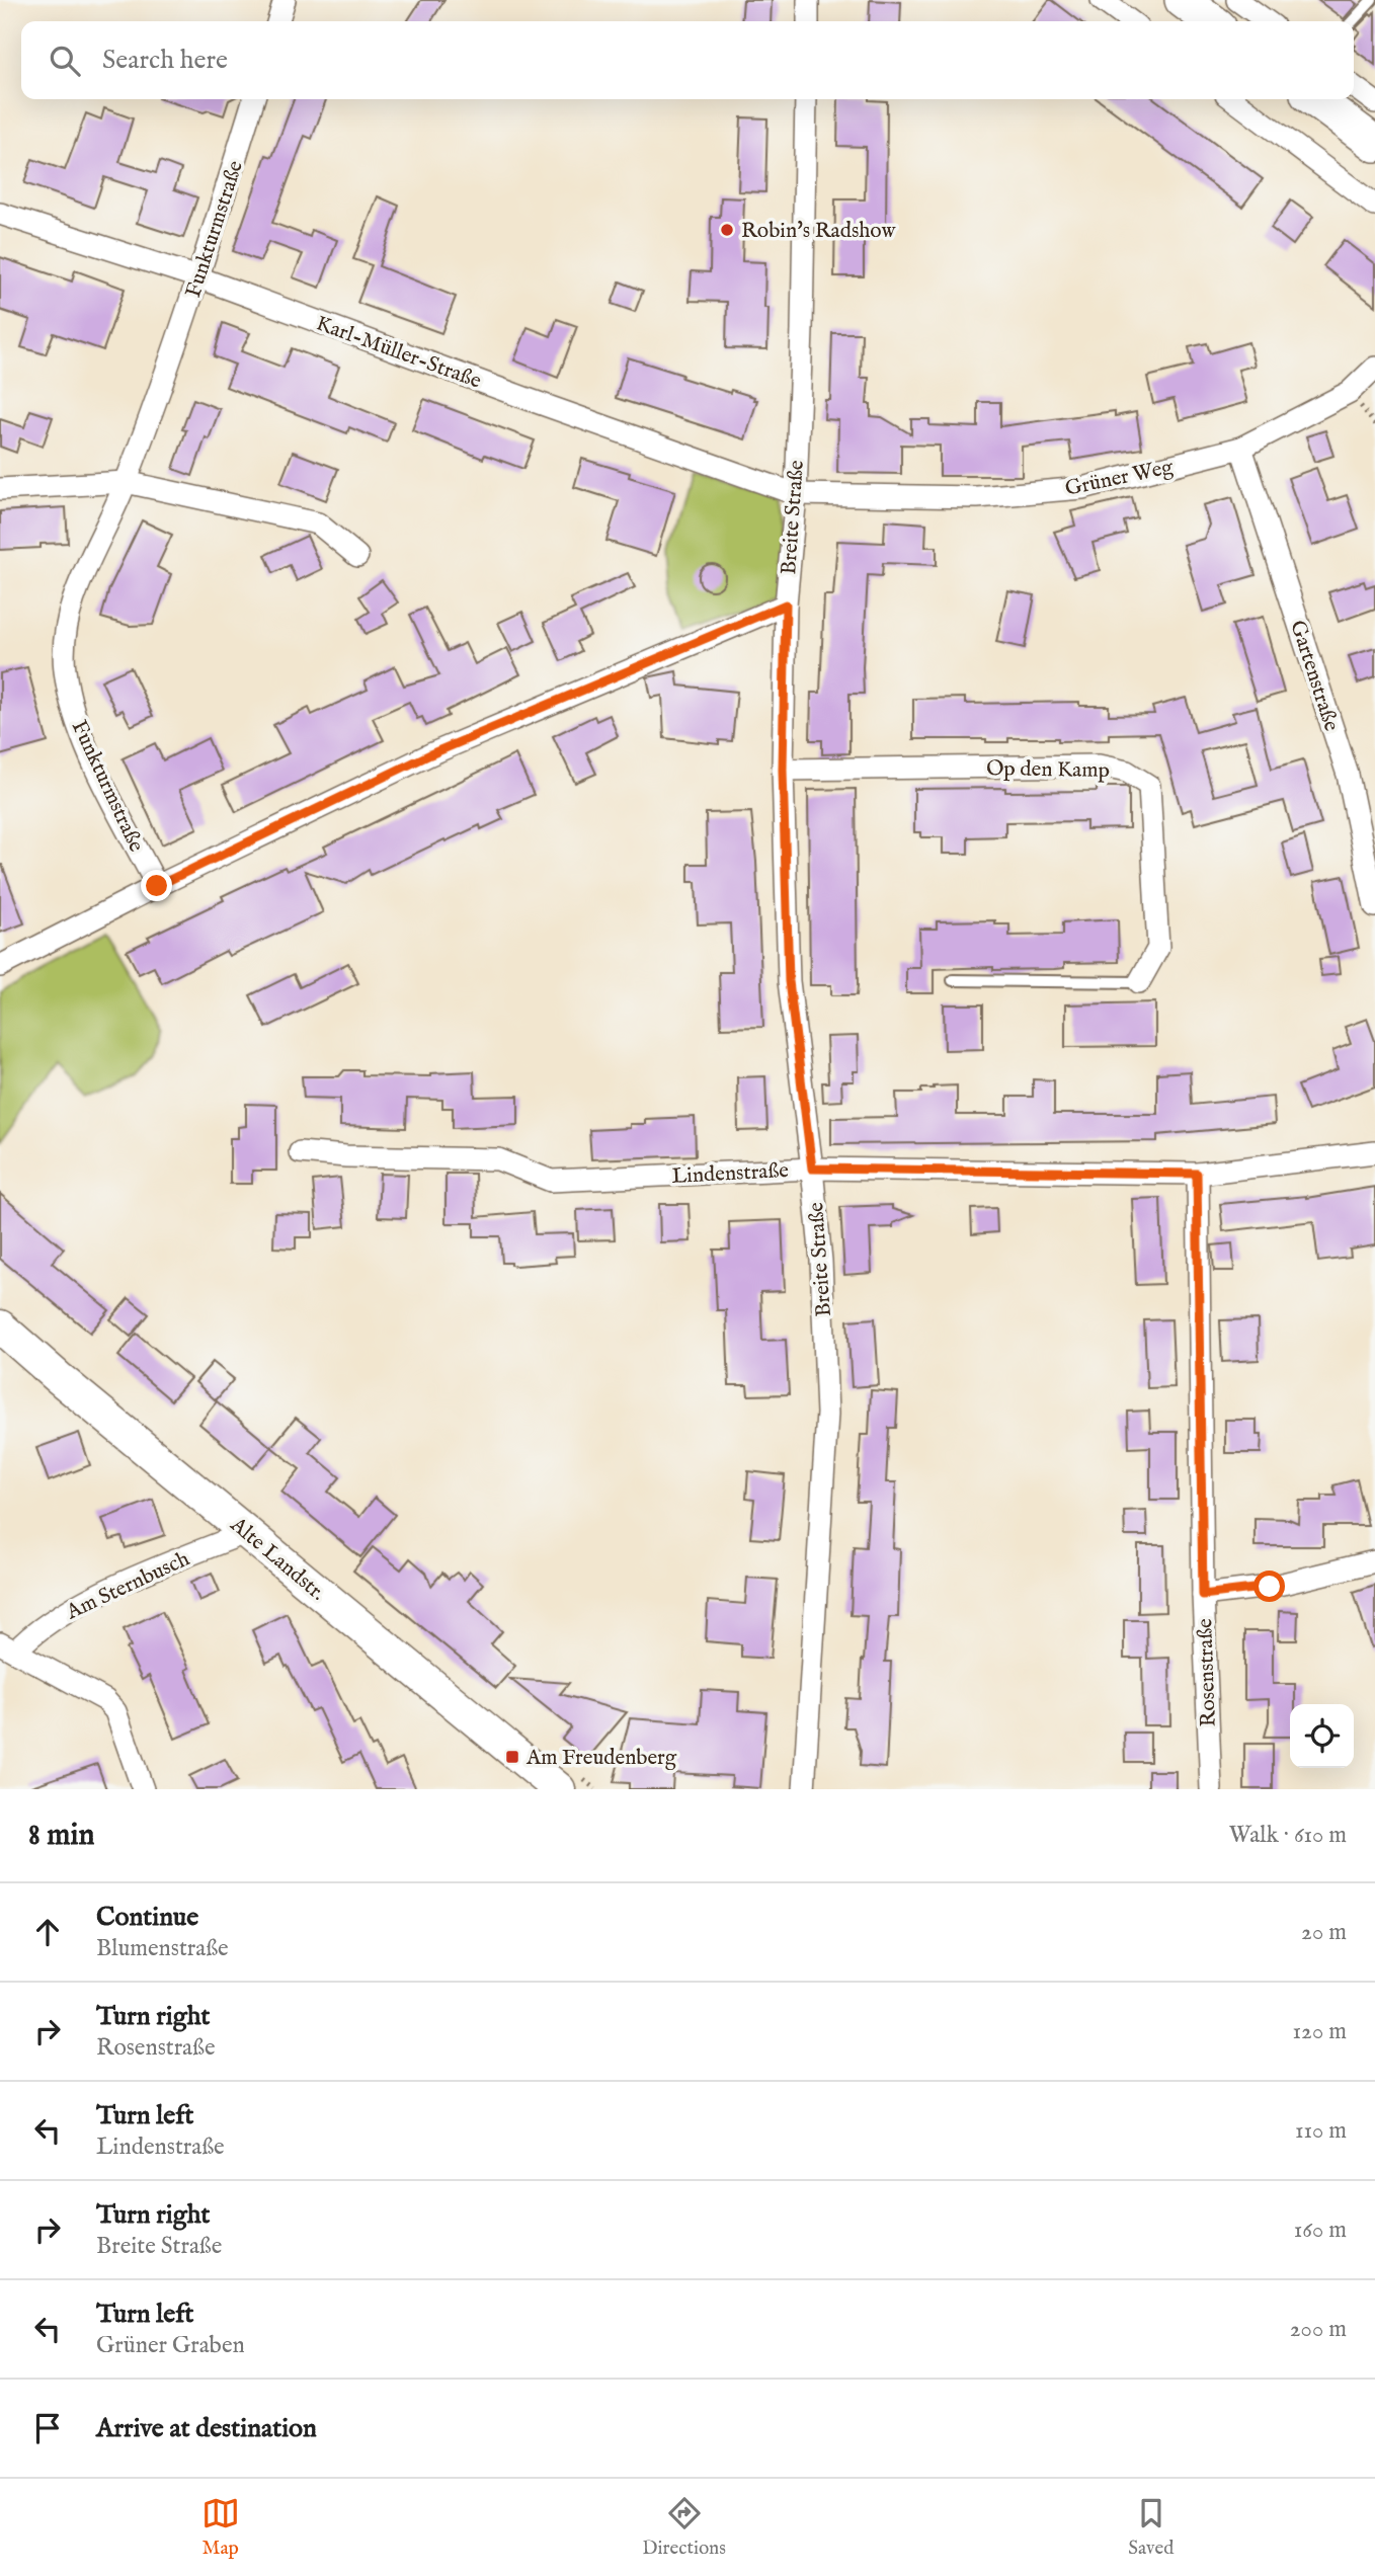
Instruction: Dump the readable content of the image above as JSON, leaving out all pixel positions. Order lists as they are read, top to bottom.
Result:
{
  "streets": {
    "street": [
      "Funkturmstraße",
      "Karl-Müller-Straße",
      "Grüner Weg",
      "Breite Straße",
      "Gartenstraße",
      "Op den Kamp",
      "Lindenstraße",
      "Alte Landstr.",
      "Am Sternbusch",
      "Rosenstraße"
    ]
  },
  "crossings": [
    ["Funkturmstraße", "Karl-Müller-Straße"],
    ["Karl-Müller-Straße", "Grüner Weg"],
    ["Karl-Müller-Straße", "Breite Straße"],
    ["Grüner Weg", "Breite Straße"],
    ["Grüner Weg", "Gartenstraße"],
    ["Breite Straße", "Op den Kamp"],
    ["Breite Straße", "Lindenstraße"],
    ["Lindenstraße", "Rosenstraße"],
    ["Alte Landstr.", "Am Sternbusch"]
  ],
  "places": {
    "other": ["Robin's Radshow"],
    "transit": ["Am Freudenberg"]
  },
  "page": {
    "search": "Search here",
    "heading": ["8 min", "Walk · 610 m"],
    "list": [
      ["Continue", "Blumenstraße", "20 m"],
      ["Turn right", "Rosenstraße", "120 m"],
      ["Turn left", "Lindenstraße", "110 m"],
      ["Turn right", "Breite Straße", "160 m"],
      ["Turn left", "Grüner Graben", "200 m"],
      "Arrive at destination"
    ],
    "nav": ["Map", "Directions", "Saved"]
  }
}
